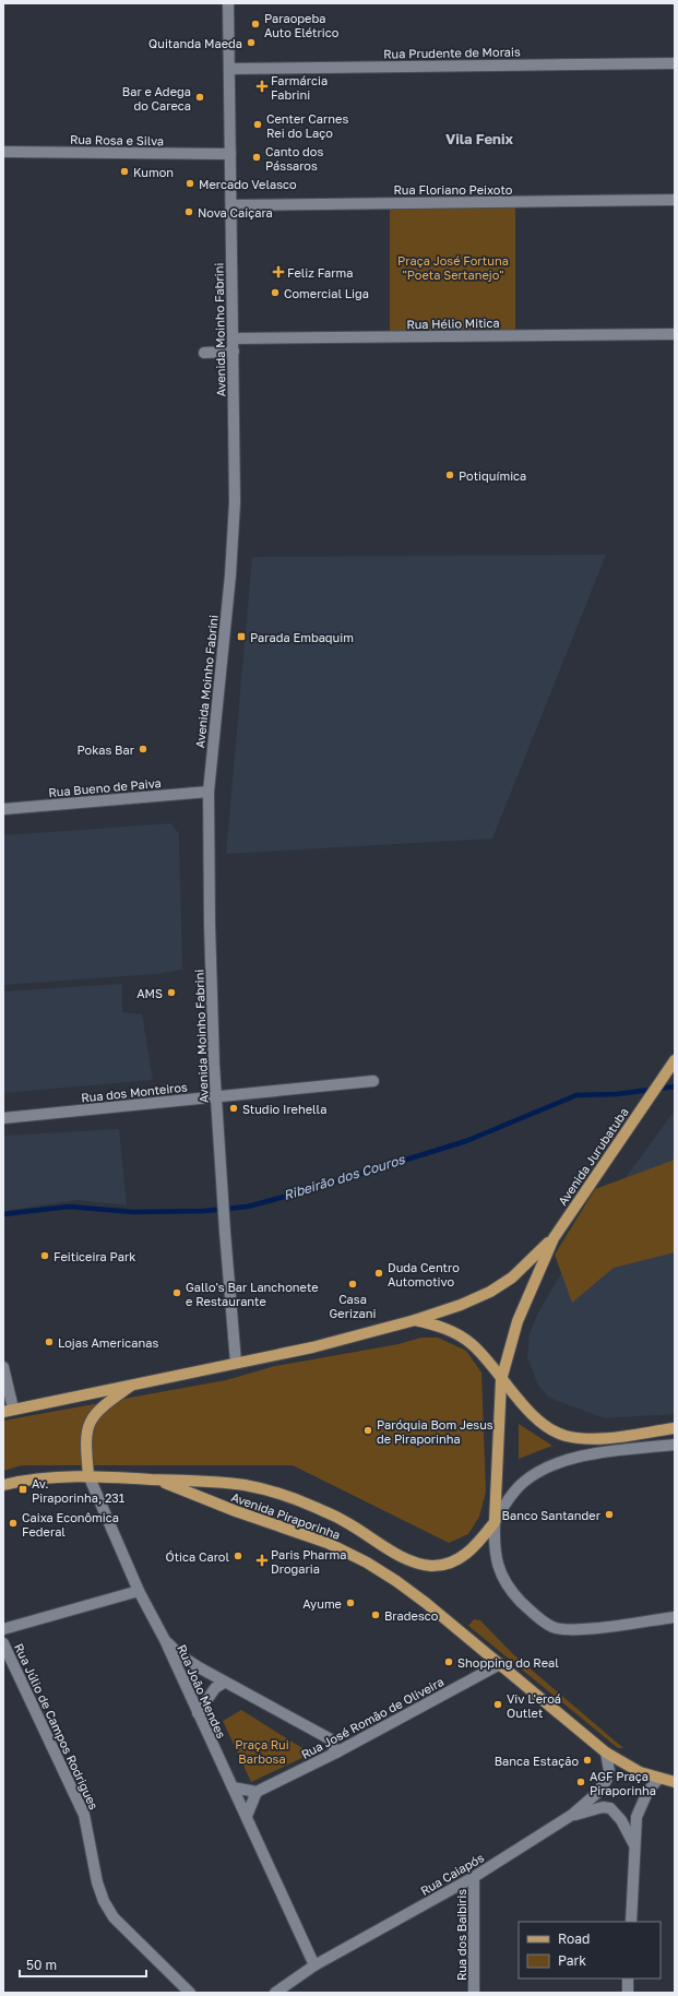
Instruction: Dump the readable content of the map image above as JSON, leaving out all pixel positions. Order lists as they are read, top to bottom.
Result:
{
  "streets": {
    "main road": ["Avenida Jurubatuba", "Avenida Piraporinha"],
    "street": [
      "Rua Prudente de Morais",
      "Rua Rosa e Silva",
      "Rua Floriano Peixoto",
      "Rua Hélio Mitica",
      "Avenida Moinho Fabrini",
      "Rua Bueno de Paiva",
      "Rua dos Monteiros",
      "Rua João Mendes",
      "Rua José Romão de Oliveira",
      "Rua Júlio de Campos Rodrigues",
      "Rua Caiapós",
      "Rua dos Baibiris"
    ]
  },
  "crossings": [
    ["Rua Prudente de Morais", "Avenida Moinho Fabrini"],
    ["Rua Rosa e Silva", "Avenida Moinho Fabrini"],
    ["Rua Floriano Peixoto", "Avenida Moinho Fabrini"],
    ["Rua Hélio Mitica", "Avenida Moinho Fabrini"],
    ["Avenida Moinho Fabrini", "Rua Bueno de Paiva"],
    ["Avenida Moinho Fabrini", "Rua dos Monteiros"],
    ["Avenida Jurubatuba", "Avenida Piraporinha"],
    ["Avenida Piraporinha", "Rua João Mendes"],
    ["Avenida Piraporinha", "Rua José Romão de Oliveira"],
    ["Avenida Piraporinha", "Rua Caiapós"],
    ["Rua João Mendes", "Rua Caiapós"],
    ["Rua Caiapós", "Rua dos Baibiris"]
  ],
  "districts": ["Vila Fenix"],
  "water": ["Ribeirão dos Couros"],
  "parks": ["Praça José Fortuna \"Poeta Sertanejo\"", "Praça Rui Barbosa"],
  "places": {
    "other": [
      "Paraopeba Auto Elétrico",
      "Quitanda Maeda",
      "Bar e Adega do Careca",
      "Center Carnes Rei do Laço",
      "Canto dos Pássaros",
      "Kumon",
      "Mercado Velasco",
      "Nova Caiçara",
      "Comercial Liga",
      "Potiquímica",
      "Pokas Bar",
      "AMS",
      "Studio Irehella",
      "Feiticeira Park",
      "Duda Centro Automotivo",
      "Casa Gerizani",
      "Gallo's Bar Lanchonete e Restaurante",
      "Lojas Americanas",
      "Paróquia Bom Jesus de Piraporinha",
      "Banco Santander",
      "Caixa Econômica Federal",
      "Ótica Carol",
      "Ayume",
      "Bradesco",
      "Shopping do Real",
      "Viv L'eroá Outlet",
      "Banca Estação",
      "AGF Praça Piraporinha"
    ],
    "health": ["Farmárcia Fabrini", "Feliz Farma", "Paris Pharma Drogaria"],
    "transit": ["Parada Embaquim", "Av. Piraporinha, 231"]
  },
  "legend": ["Road", "Park"],
  "scale_bar": "50 m"
}
